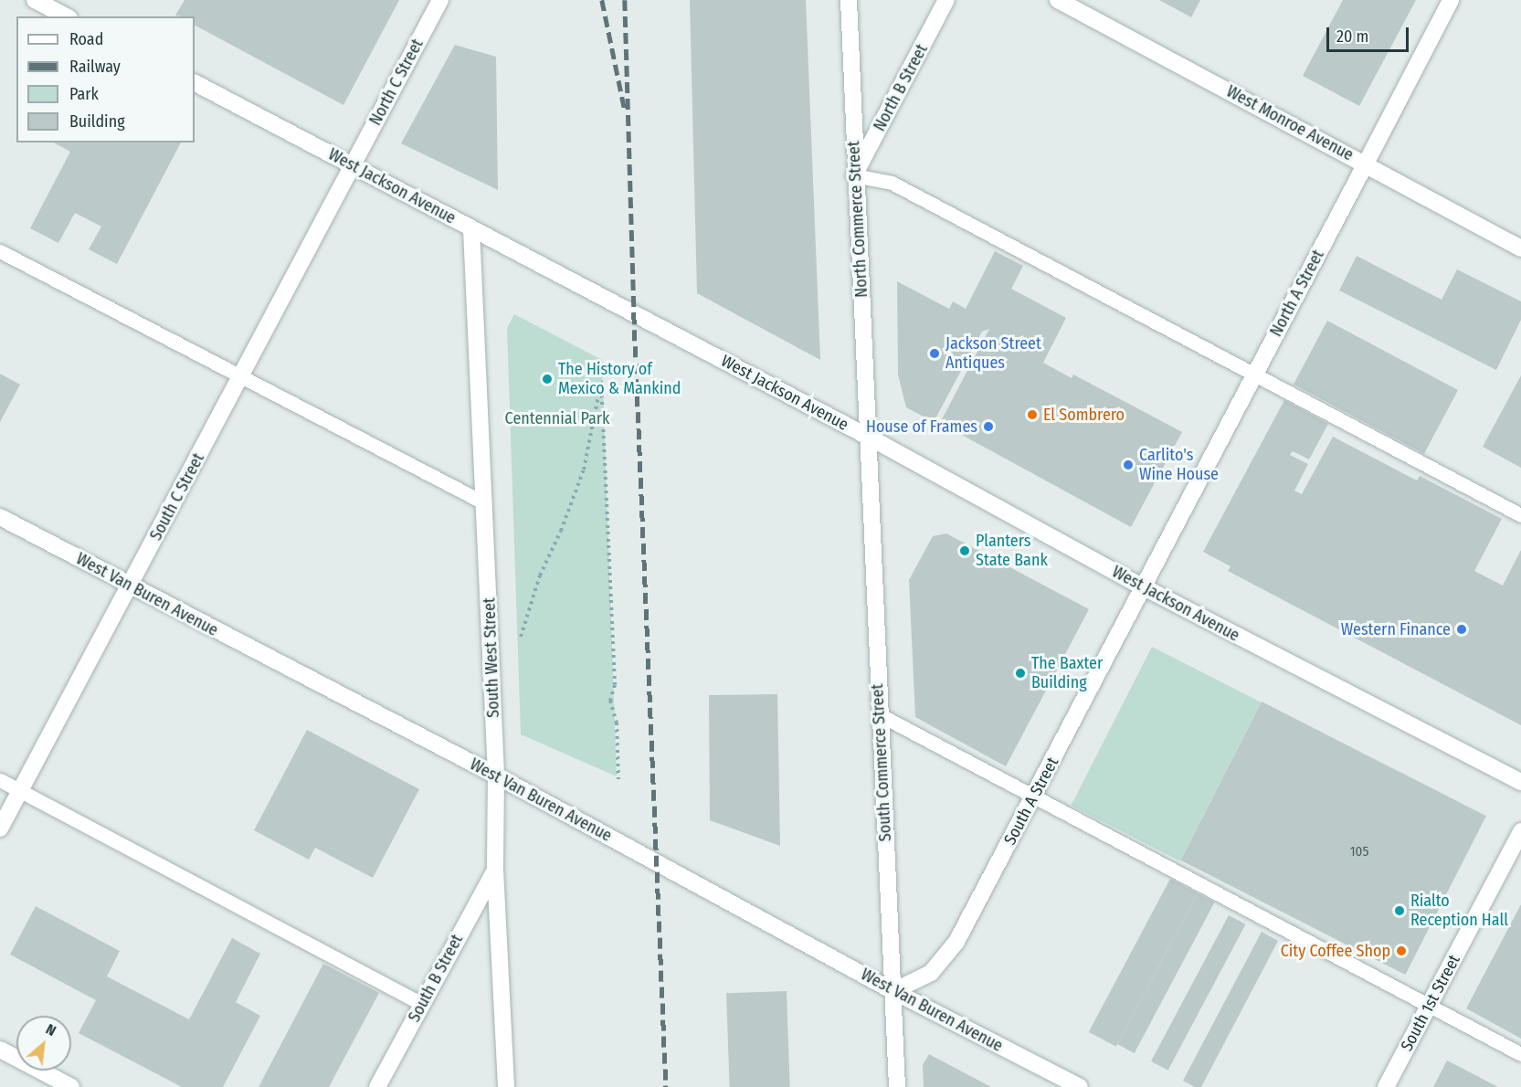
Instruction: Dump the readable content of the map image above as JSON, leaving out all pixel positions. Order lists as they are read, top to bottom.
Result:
{
  "streets": {
    "street": [
      "North C Street",
      "North B Street",
      "West Monroe Avenue",
      "West Jackson Avenue",
      "North Commerce Street",
      "North A Street",
      "South C Street",
      "West Van Buren Avenue",
      "South West Street",
      "South Commerce Street",
      "South A Street",
      "South B Street",
      "South 1st Street"
    ]
  },
  "crossings": [
    ["North C Street", "West Jackson Avenue"],
    ["North C Street", "South C Street"],
    ["North B Street", "North Commerce Street"],
    ["West Monroe Avenue", "North A Street"],
    ["West Jackson Avenue", "North Commerce Street"],
    ["West Jackson Avenue", "North A Street"],
    ["West Jackson Avenue", "South C Street"],
    ["West Jackson Avenue", "South West Street"],
    ["West Jackson Avenue", "South Commerce Street"],
    ["West Jackson Avenue", "South A Street"],
    ["North Commerce Street", "South Commerce Street"],
    ["North A Street", "South A Street"],
    ["South C Street", "West Van Buren Avenue"],
    ["West Van Buren Avenue", "South West Street"],
    ["West Van Buren Avenue", "South Commerce Street"],
    ["West Van Buren Avenue", "South A Street"],
    ["South West Street", "South B Street"],
    ["South Commerce Street", "South A Street"]
  ],
  "parks": ["Centennial Park"],
  "places": [
    "Jackson Street Antiques",
    "The History of Mexico & Mankind",
    "El Sombrero",
    "House of Frames",
    "Carlito's Wine House",
    "Planters State Bank",
    "Western Finance",
    "The Baxter Building",
    "Rialto Reception Hall",
    "City Coffee Shop"
  ],
  "house_numbers": ["105"],
  "legend": [
    "Road",
    "Railway",
    "Park",
    "Building"
  ],
  "scale_bar": "20 m",
  "north": "top right"
}
